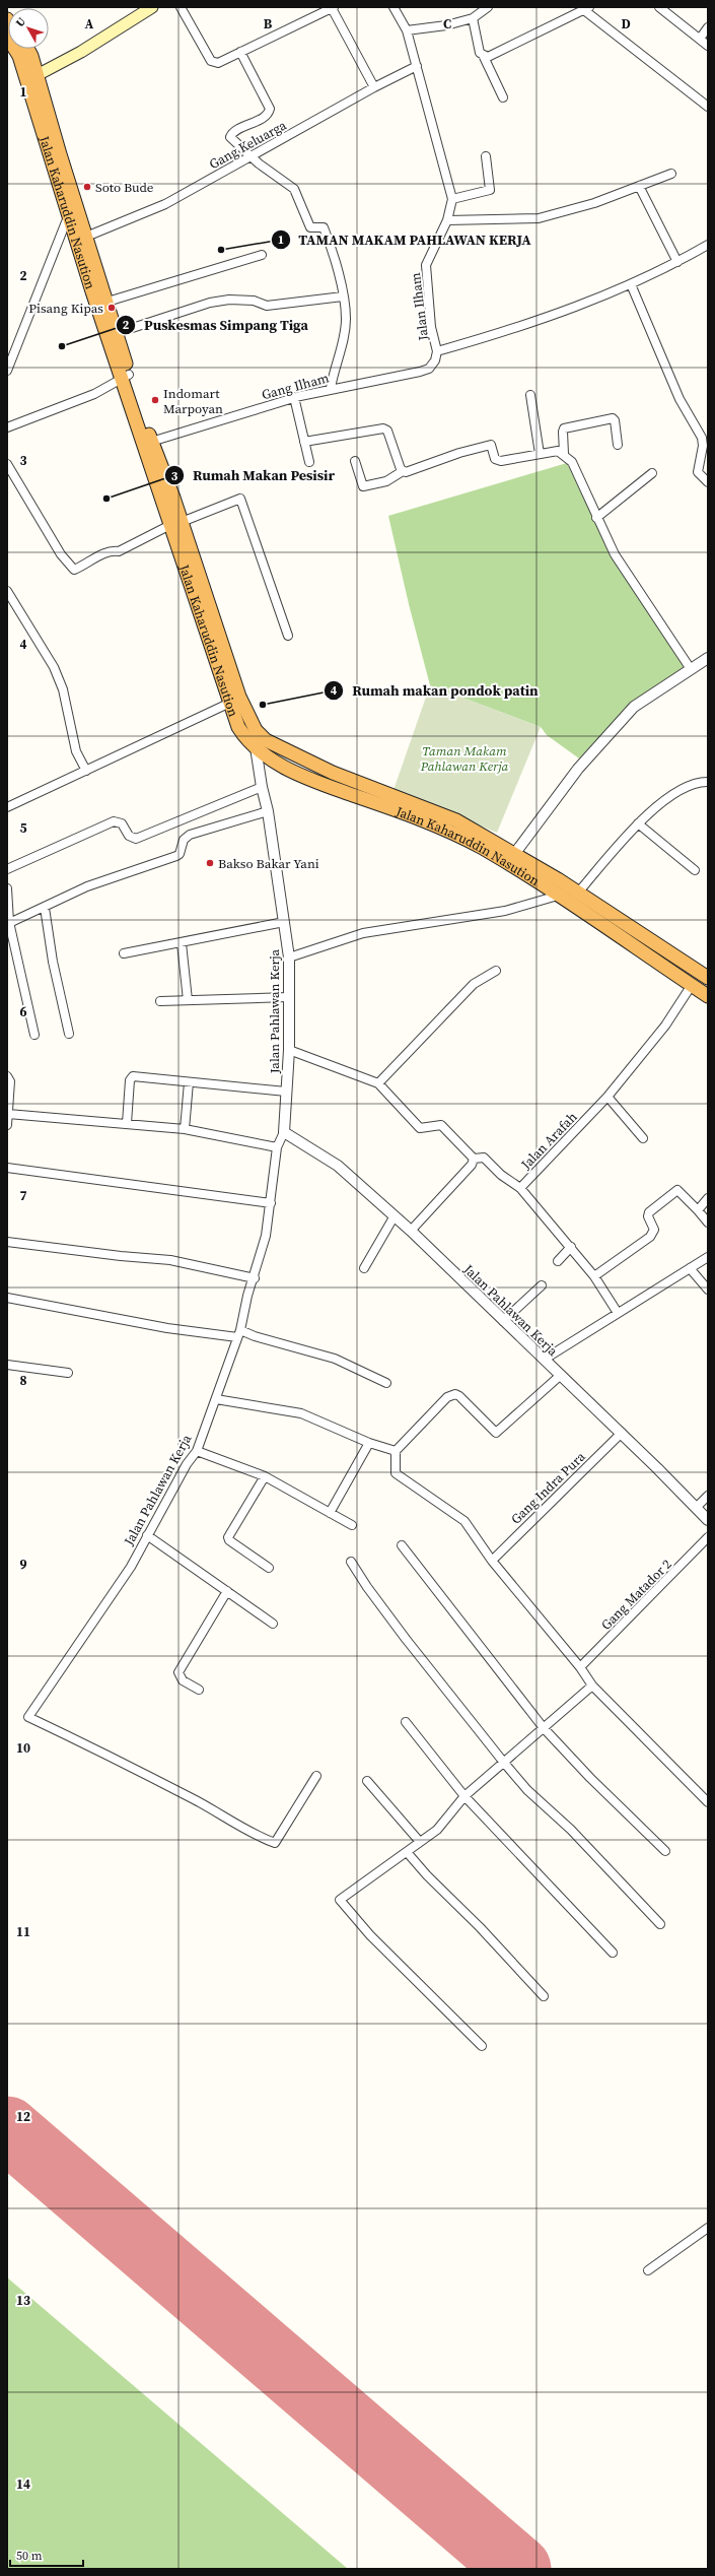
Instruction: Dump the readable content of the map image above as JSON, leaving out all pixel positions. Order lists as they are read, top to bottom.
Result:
{
  "streets": {
    "highway": ["Jalan Kaharuddin Nasution"],
    "street": [
      "Gang Keluarga",
      "Jalan Ilham",
      "Gang Ilham",
      "Jalan Pahlawan Kerja",
      "Jalan Arafah",
      "Gang Indra Pura",
      "Gang Matador 2"
    ]
  },
  "crossings": [
    ["Gang Keluarga", "Jalan Kaharuddin Nasution"],
    ["Gang Keluarga", "Jalan Ilham"],
    ["Jalan Kaharuddin Nasution", "Gang Ilham"],
    ["Jalan Kaharuddin Nasution", "Jalan Pahlawan Kerja"],
    ["Jalan Kaharuddin Nasution", "Jalan Arafah"],
    ["Jalan Ilham", "Gang Ilham"],
    ["Jalan Pahlawan Kerja", "Gang Indra Pura"]
  ],
  "parks": ["Taman Makam Pahlawan Kerja"],
  "places": [
    "Soto Bude",
    "TAMAN MAKAM PAHLAWAN KERJA",
    "Pisang Kipas",
    "Puskesmas Simpang Tiga",
    "Indomart Marpoyan",
    "Rumah Makan Pesisir",
    "Rumah makan pondok patin",
    "Bakso Bakar Yani"
  ],
  "scale_bar": "50 m",
  "north": "top left",
  "grid": {
    "columns": [
      "A",
      "B",
      "C",
      "D"
    ],
    "rows": [
      "1",
      "2",
      "3",
      "4",
      "5",
      "6",
      "7",
      "8",
      "9",
      "10",
      "11",
      "12",
      "13",
      "14"
    ]
  }
}
